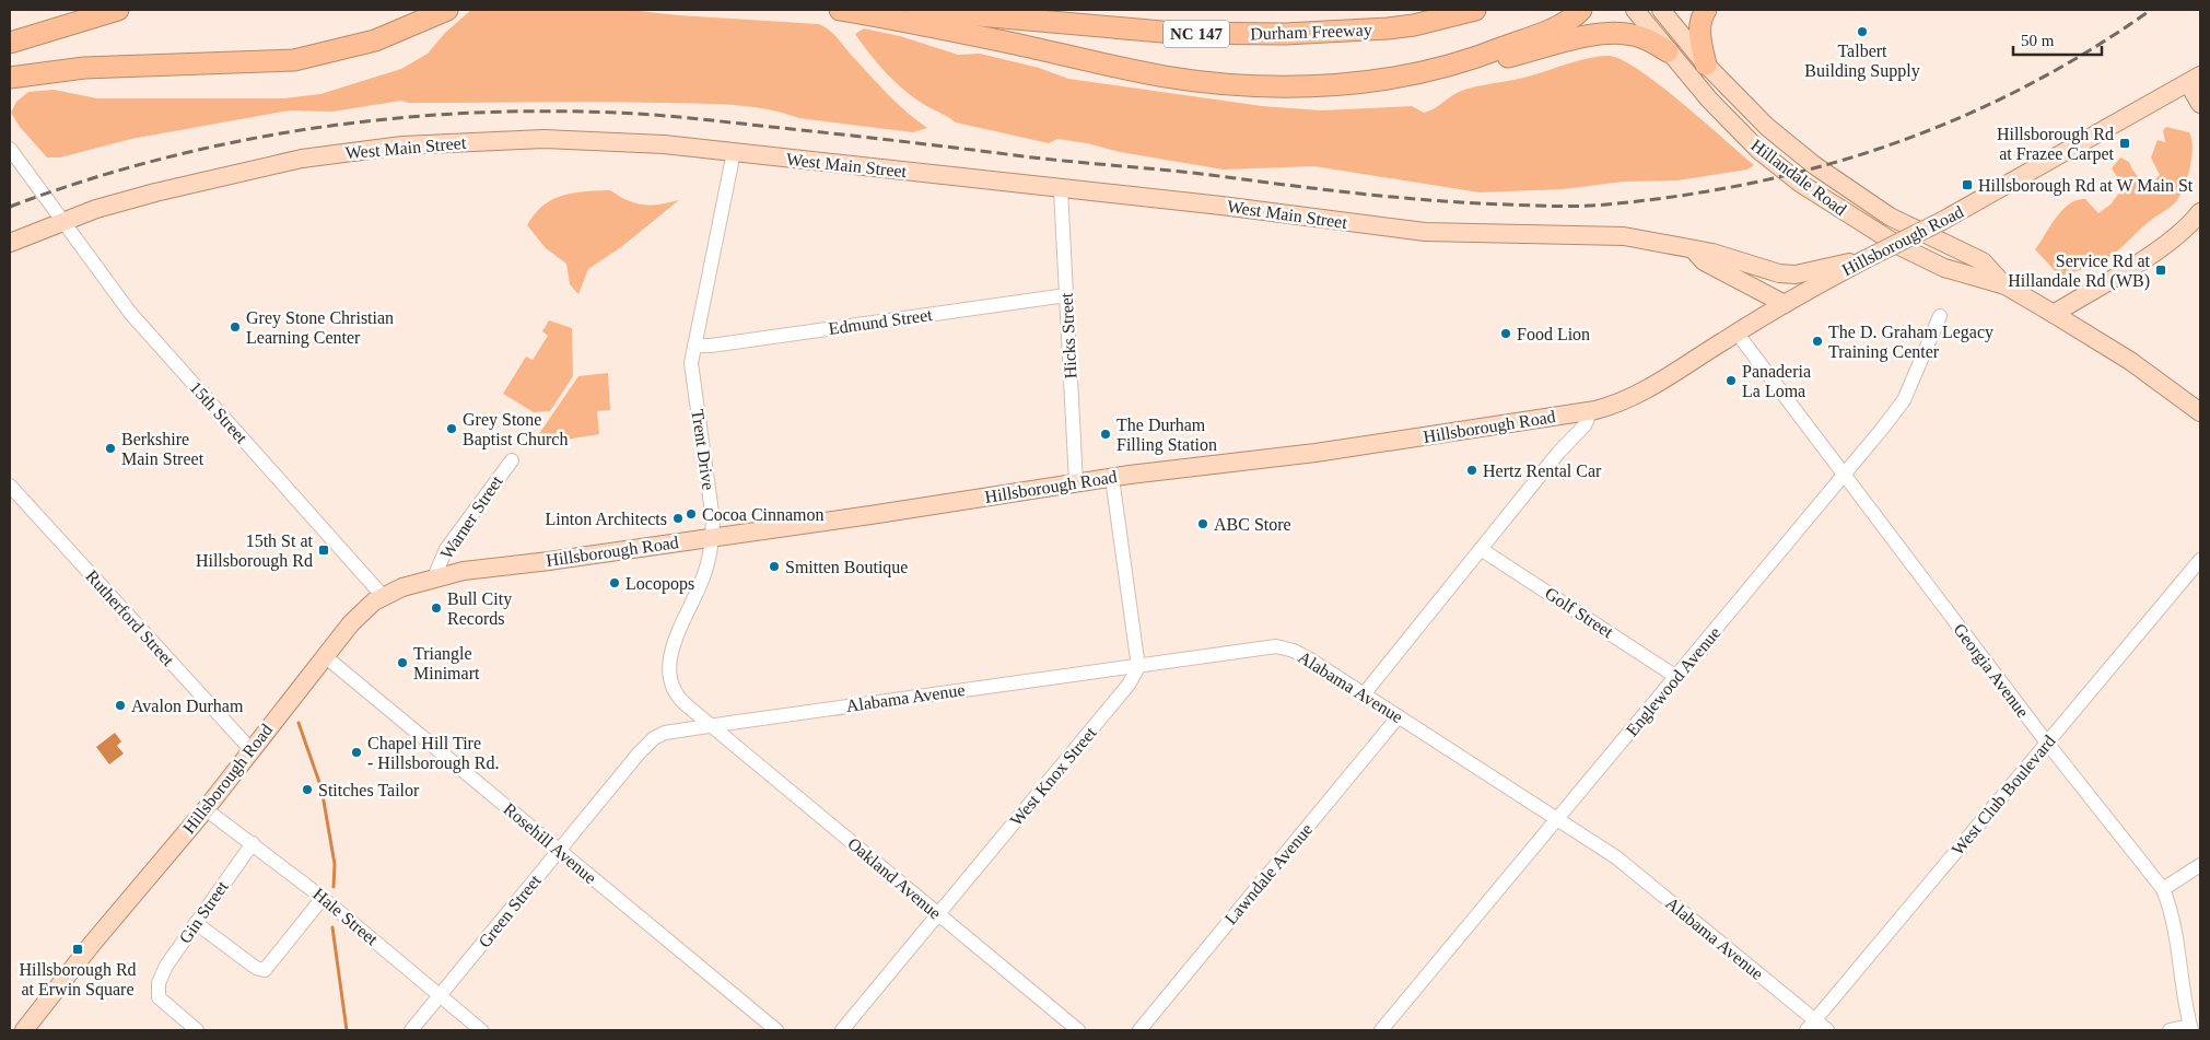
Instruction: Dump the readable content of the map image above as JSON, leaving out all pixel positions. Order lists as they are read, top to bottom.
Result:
{
  "streets": {
    "highway": ["Durham Freeway", "NC 147"],
    "main road": ["West Main Street", "Hillandale Road", "Hillsborough Road"],
    "street": [
      "Edmund Street",
      "Hicks Street",
      "15th Street",
      "Trent Drive",
      "Warner Street",
      "Golf Street",
      "Rutherford Street",
      "Georgia Avenue",
      "Englewood Avenue",
      "Alabama Avenue",
      "West Knox Street",
      "West Club Boulevard",
      "Rosehill Avenue",
      "Lawndale Avenue",
      "Oakland Avenue",
      "Green Street",
      "Gin Street",
      "Hale Street"
    ]
  },
  "crossings": [
    ["West Main Street", "Hillsborough Road"],
    ["West Main Street", "Hicks Street"],
    ["West Main Street", "15th Street"],
    ["West Main Street", "Trent Drive"],
    ["Hillsborough Road", "Hicks Street"],
    ["Hillsborough Road", "15th Street"],
    ["Hillsborough Road", "Trent Drive"],
    ["Hillsborough Road", "Warner Street"],
    ["Hillsborough Road", "Rutherford Street"],
    ["Hillsborough Road", "Georgia Avenue"],
    ["Hillsborough Road", "Rosehill Avenue"],
    ["Hillsborough Road", "Hale Street"],
    ["Edmund Street", "Hicks Street"],
    ["Edmund Street", "Trent Drive"],
    ["Trent Drive", "Alabama Avenue"],
    ["Trent Drive", "Oakland Avenue"],
    ["Trent Drive", "Green Street"],
    ["Golf Street", "Englewood Avenue"],
    ["Georgia Avenue", "Englewood Avenue"],
    ["Georgia Avenue", "West Club Boulevard"],
    ["Englewood Avenue", "Alabama Avenue"],
    ["Alabama Avenue", "West Knox Street"],
    ["Alabama Avenue", "West Club Boulevard"],
    ["Alabama Avenue", "Lawndale Avenue"],
    ["Alabama Avenue", "Oakland Avenue"],
    ["Alabama Avenue", "Green Street"],
    ["West Knox Street", "Oakland Avenue"],
    ["Rosehill Avenue", "Green Street"],
    ["Oakland Avenue", "Green Street"],
    ["Green Street", "Hale Street"],
    ["Gin Street", "Hale Street"]
  ],
  "places": {
    "other": [
      "Talbert Building Supply",
      "Grey Stone Christian Learning Center",
      "Food Lion",
      "The D. Graham Legacy Training Center",
      "Panaderia La Loma",
      "Grey Stone Baptist Church",
      "The Durham Filling Station",
      "Berkshire Main Street",
      "Hertz Rental Car",
      "Cocoa Cinnamon",
      "Linton Architects",
      "ABC Store",
      "Smitten Boutique",
      "Locopops",
      "Bull City Records",
      "Triangle Minimart",
      "Avalon Durham",
      "Chapel Hill Tire - Hillsborough Rd.",
      "Stitches Tailor"
    ],
    "transit": [
      "Hillsborough Rd at Frazee Carpet",
      "Hillsborough Rd at W Main St",
      "Service Rd at Hillandale Rd (WB)",
      "15th St at Hillsborough Rd",
      "Hillsborough Rd at Erwin Square"
    ]
  },
  "scale_bar": "50 m"
}
